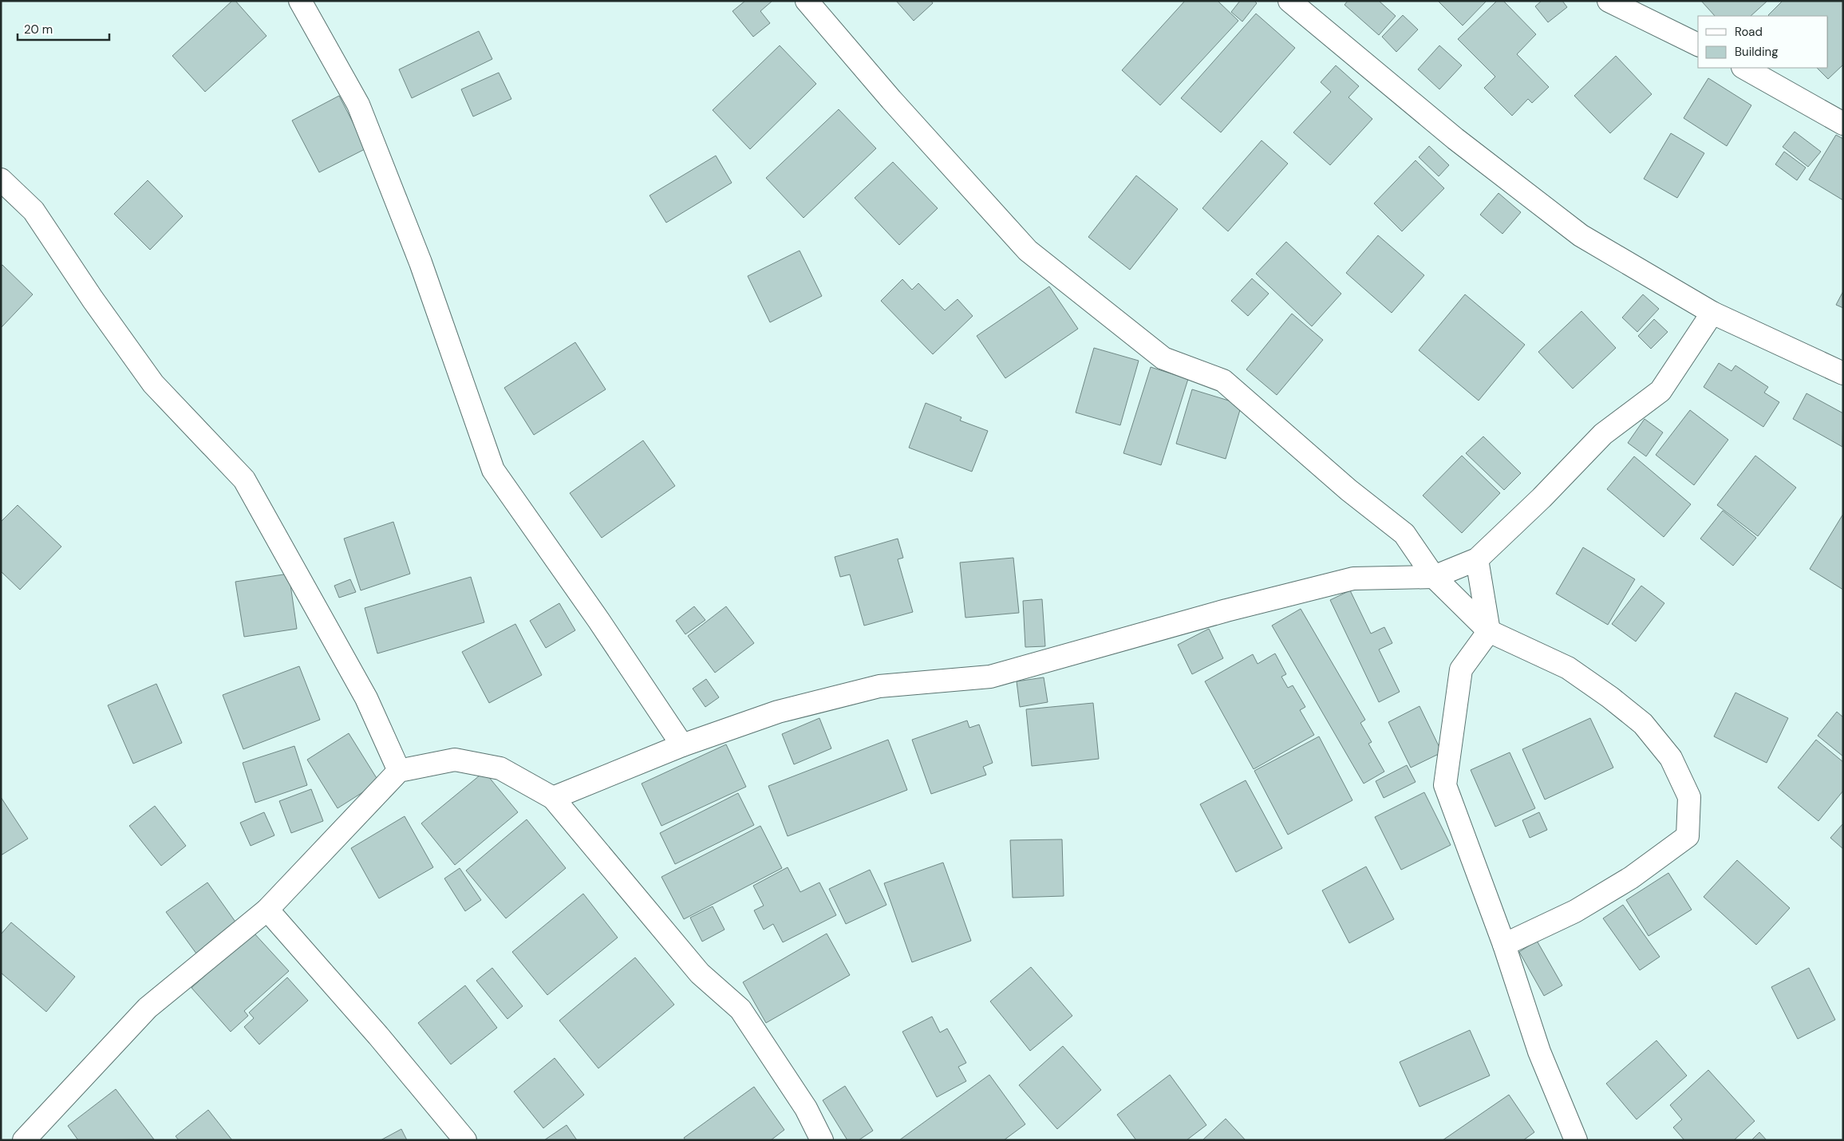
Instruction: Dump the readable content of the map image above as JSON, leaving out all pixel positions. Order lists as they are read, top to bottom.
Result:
{
  "legend": ["Road", "Building"],
  "scale_bar": "20 m"
}
